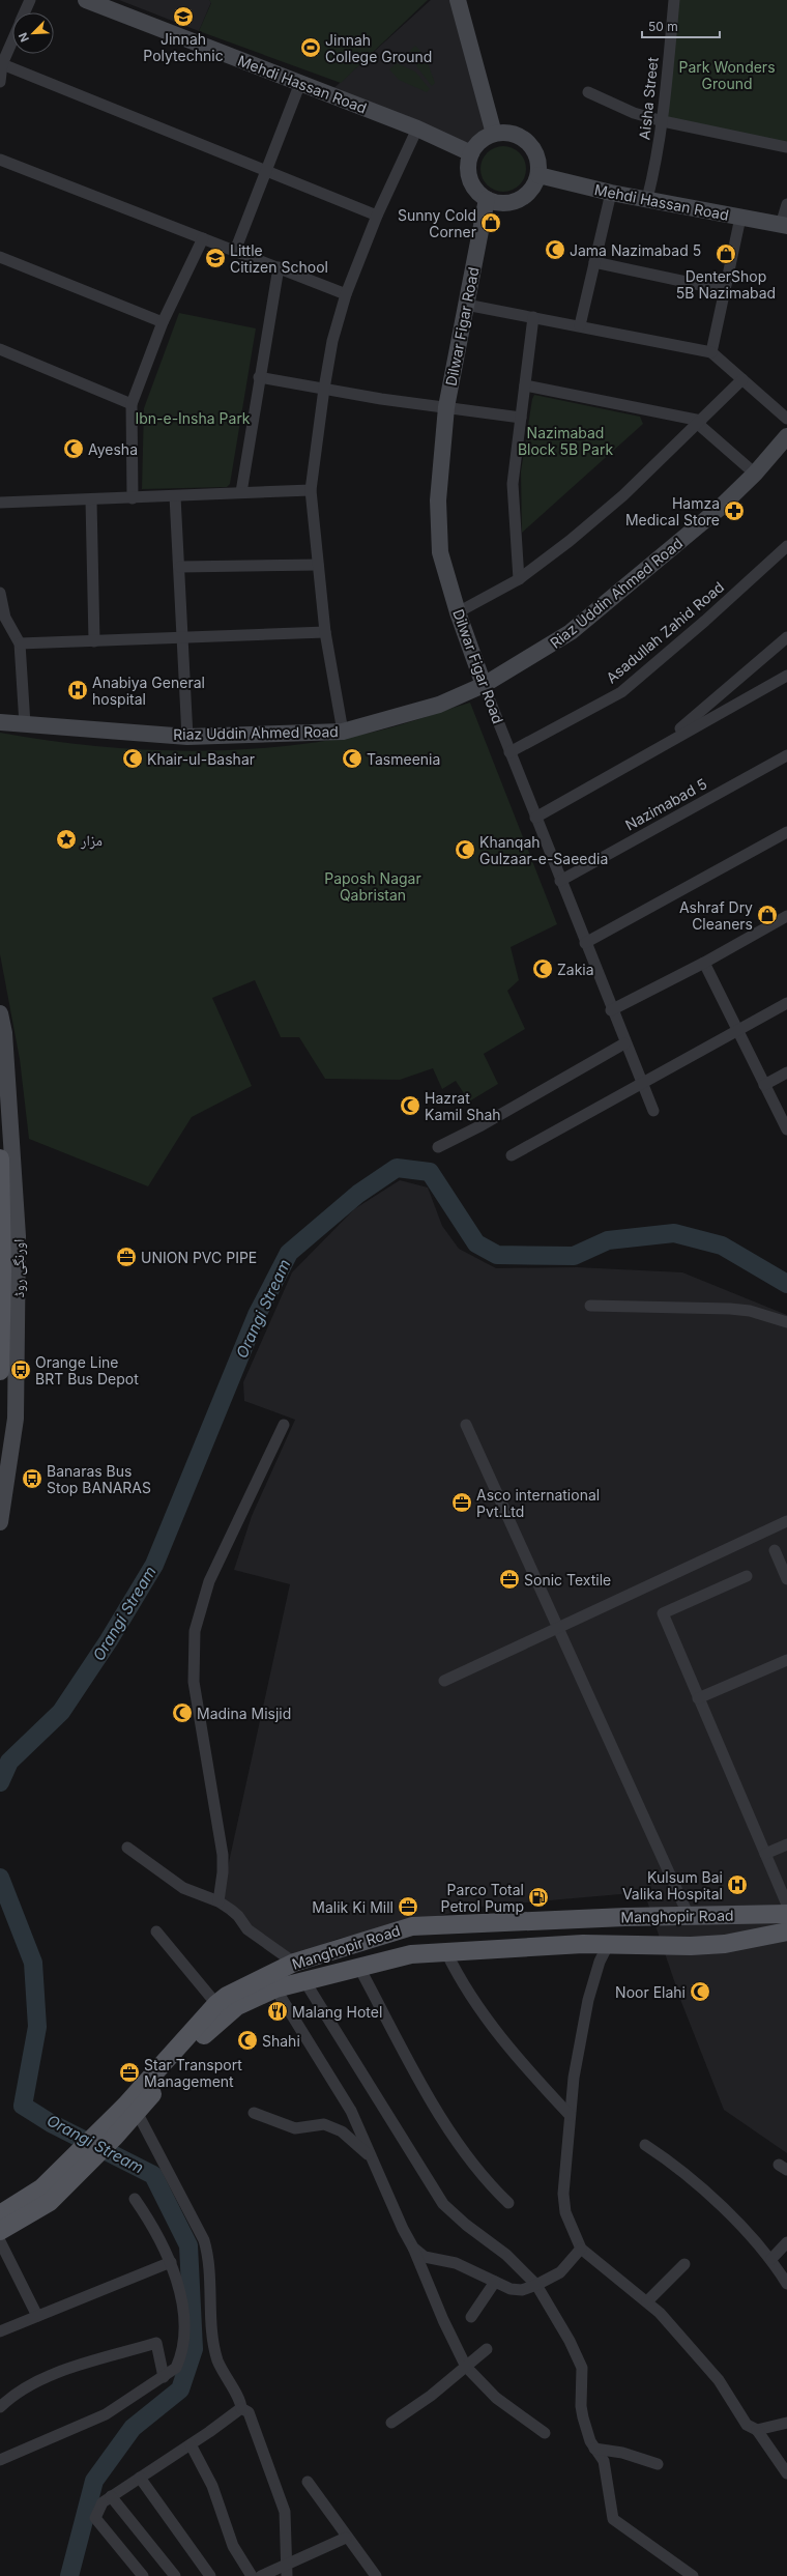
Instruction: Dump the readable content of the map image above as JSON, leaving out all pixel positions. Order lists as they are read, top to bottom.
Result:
{
  "streets": {
    "main road": ["Manghopir Road"],
    "street": [
      "Mehdi Hassan Road",
      "Aisha Street",
      "Dilwar Figar Road",
      "Riaz Uddin Ahmed Road",
      "Asadullah Zahid Road",
      "Nazimabad 5",
      "اورنگی روڈ"
    ]
  },
  "crossings": [
    ["Mehdi Hassan Road", "Aisha Street"],
    ["Mehdi Hassan Road", "Dilwar Figar Road"],
    ["Dilwar Figar Road", "Riaz Uddin Ahmed Road"],
    ["Dilwar Figar Road", "Asadullah Zahid Road"],
    ["Dilwar Figar Road", "Nazimabad 5"]
  ],
  "water": ["Orangi Stream"],
  "parks": [
    "Park Wonders Ground",
    "Ibn-e-Insha Park",
    "Nazimabad Block 5B Park",
    "Paposh Nagar Qabristan"
  ],
  "places": {
    "school or university": ["Jinnah Polytechnic", "Little Citizen School"],
    "sports": ["Jinnah College Ground"],
    "shop": ["Sunny Cold Corner", "DenterShop 5B Nazimabad", "Ashraf Dry Cleaners"],
    "mosque": [
      "Jama Nazimabad 5",
      "Ayesha",
      "Khair-ul-Bashar",
      "Tasmeenia",
      "Khanqah Gulzaar-e-Saeedia",
      "Zakia",
      "Hazrat Kamil Shah",
      "Madina Misjid",
      "Noor Elahi",
      "Shahi"
    ],
    "pharmacy": ["Hamza Medical Store"],
    "hospital": ["Anabiya General hospital", "Kulsum Bai Valika Hospital"],
    "place": ["مزار"],
    "office": [
      "UNION PVC PIPE",
      "Asco international Pvt.Ltd",
      "Sonic Textile",
      "Malik Ki Mill",
      "Star Transport Management"
    ],
    "bus stop": ["Orange Line BRT Bus Depot", "Banaras Bus Stop BANARAS"],
    "fuel station": ["Parco Total Petrol Pump"],
    "restaurant": ["Malang Hotel"]
  },
  "scale_bar": "50 m",
  "north": "bottom left"
}
